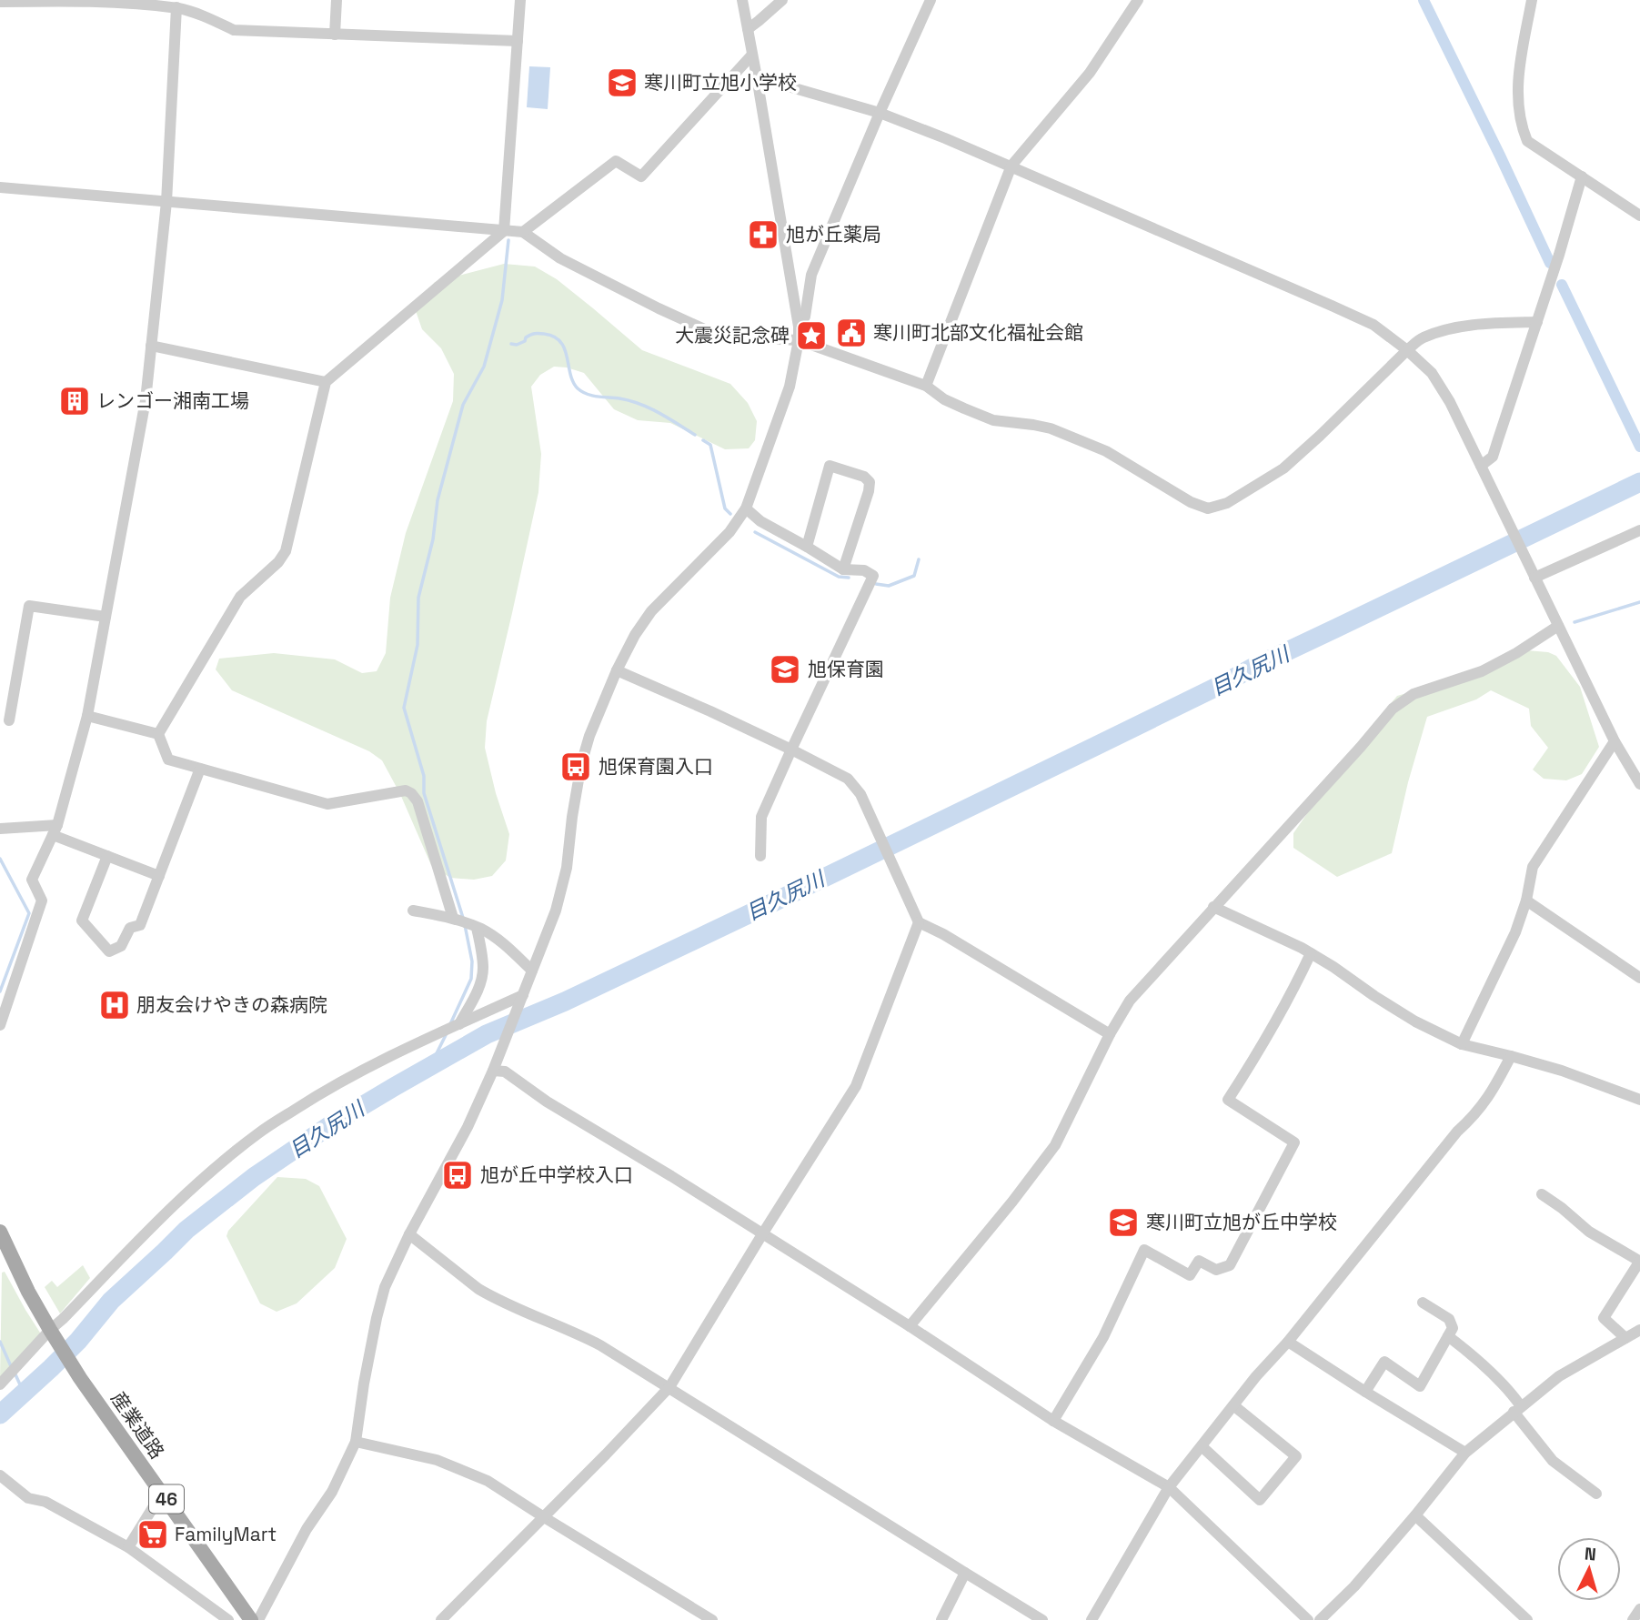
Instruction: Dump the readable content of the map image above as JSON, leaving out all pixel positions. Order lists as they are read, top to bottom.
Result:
{
  "streets": {
    "main road": ["産業道路", "46"]
  },
  "crossings": [
    ["産業道路", "46"]
  ],
  "water": ["目久尻川"],
  "places": {
    "school or university": ["寒川町立旭小学校", "旭保育園", "寒川町立旭が丘中学校"],
    "pharmacy": ["旭が丘薬局"],
    "public building": ["寒川町北部文化福祉会館"],
    "place": ["大震災記念碑"],
    "building": ["レンゴー湘南工場"],
    "bus stop": ["旭保育園入口", "旭が丘中学校入口"],
    "hospital": ["朋友会けやきの森病院"],
    "supermarket": ["FamilyMart"]
  },
  "north": "top"
}
